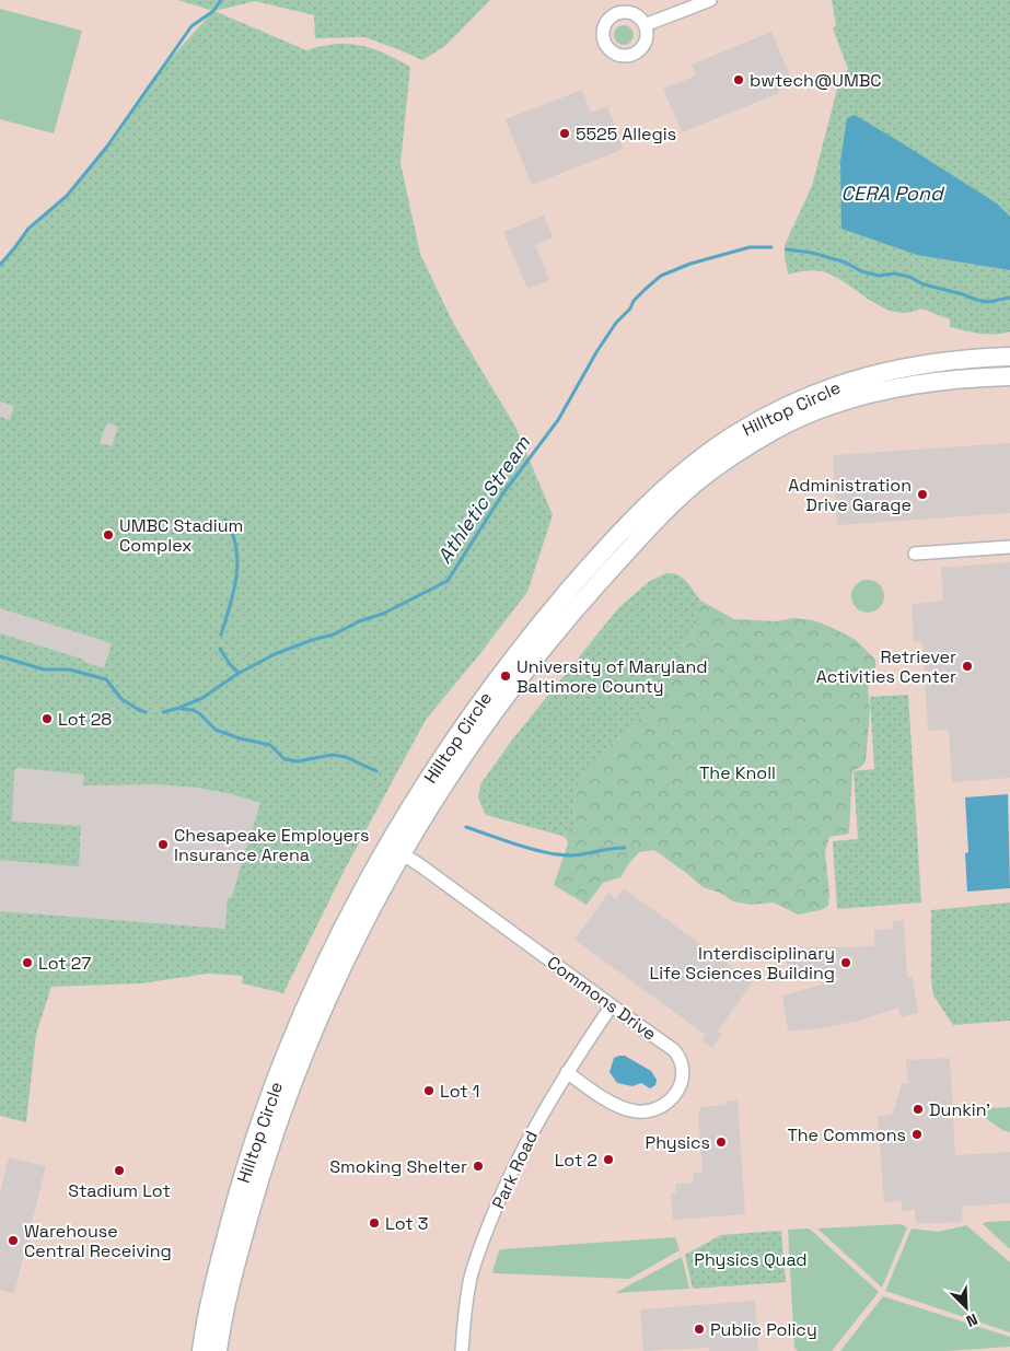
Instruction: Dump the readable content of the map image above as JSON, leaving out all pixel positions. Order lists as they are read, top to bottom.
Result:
{
  "streets": {
    "street": ["Hilltop Circle", "Commons Drive", "Park Road"]
  },
  "crossings": [
    ["Hilltop Circle", "Commons Drive"],
    ["Commons Drive", "Park Road"]
  ],
  "water": ["CERA Pond", "Athletic Stream"],
  "parks": ["The Knoll", "Physics Quad"],
  "places": [
    "bwtech@UMBC",
    "5525 Allegis",
    "Administration Drive Garage",
    "UMBC Stadium Complex",
    "Retriever Activities Center",
    "University of Maryland Baltimore County",
    "Lot 28",
    "Chesapeake Employers Insurance Arena",
    "Lot 27",
    "Interdisciplinary Life Sciences Building",
    "Lot 1",
    "Dunkin'",
    "The Commons",
    "Physics",
    "Lot 2",
    "Smoking Shelter",
    "Stadium Lot",
    "Lot 3",
    "Warehouse Central Receiving",
    "Public Policy"
  ],
  "north": "bottom right"
}
